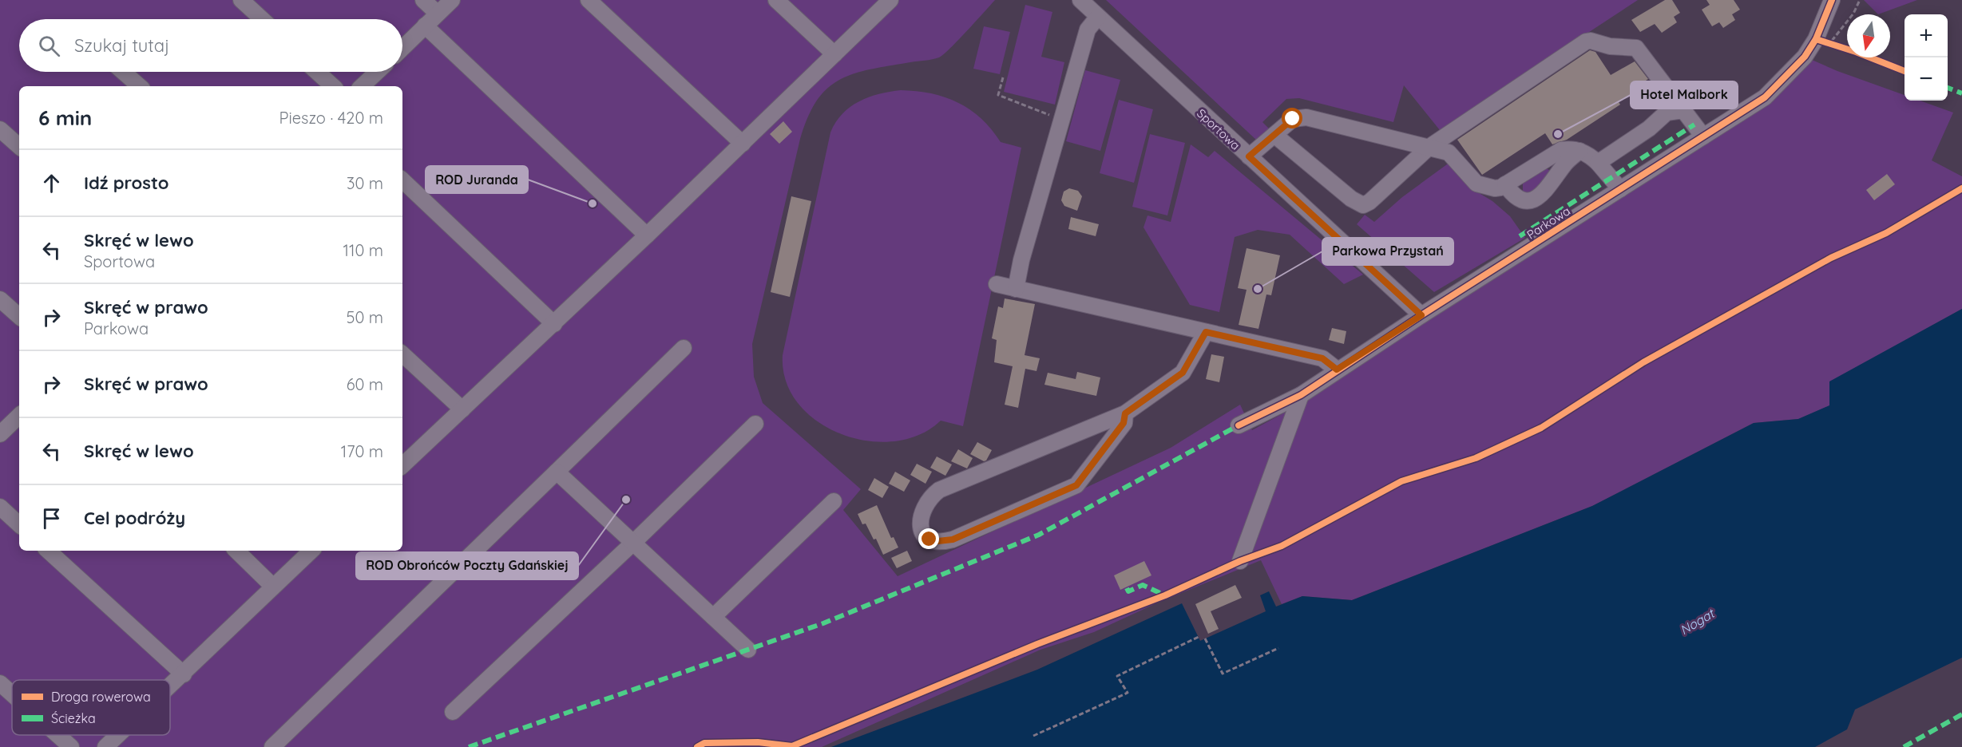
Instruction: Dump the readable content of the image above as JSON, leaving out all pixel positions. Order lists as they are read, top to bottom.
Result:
{
  "streets": {
    "street": ["Sportowa", "Parkowa"]
  },
  "crossings": [
    ["Sportowa", "Parkowa"]
  ],
  "water": ["Nogat"],
  "places": [
    "Hotel Malbork",
    "ROD Juranda",
    "Parkowa Przystań",
    "ROD Obrońców Poczty Gdańskiej"
  ],
  "legend": ["Droga rowerowa", "Ścieżka"],
  "north": "bottom",
  "page": {
    "map_buttons": ["+", "−"],
    "search": "Szukaj tutaj",
    "heading": ["6 min", "Pieszo · 420 m"],
    "list": [
      ["Idź prosto", "30 m"],
      ["Skręć w lewo", "Sportowa", "110 m"],
      ["Skręć w prawo", "Parkowa", "50 m"],
      ["Skręć w prawo", "60 m"],
      ["Skręć w lewo", "170 m"],
      "Cel podróży"
    ]
  }
}
